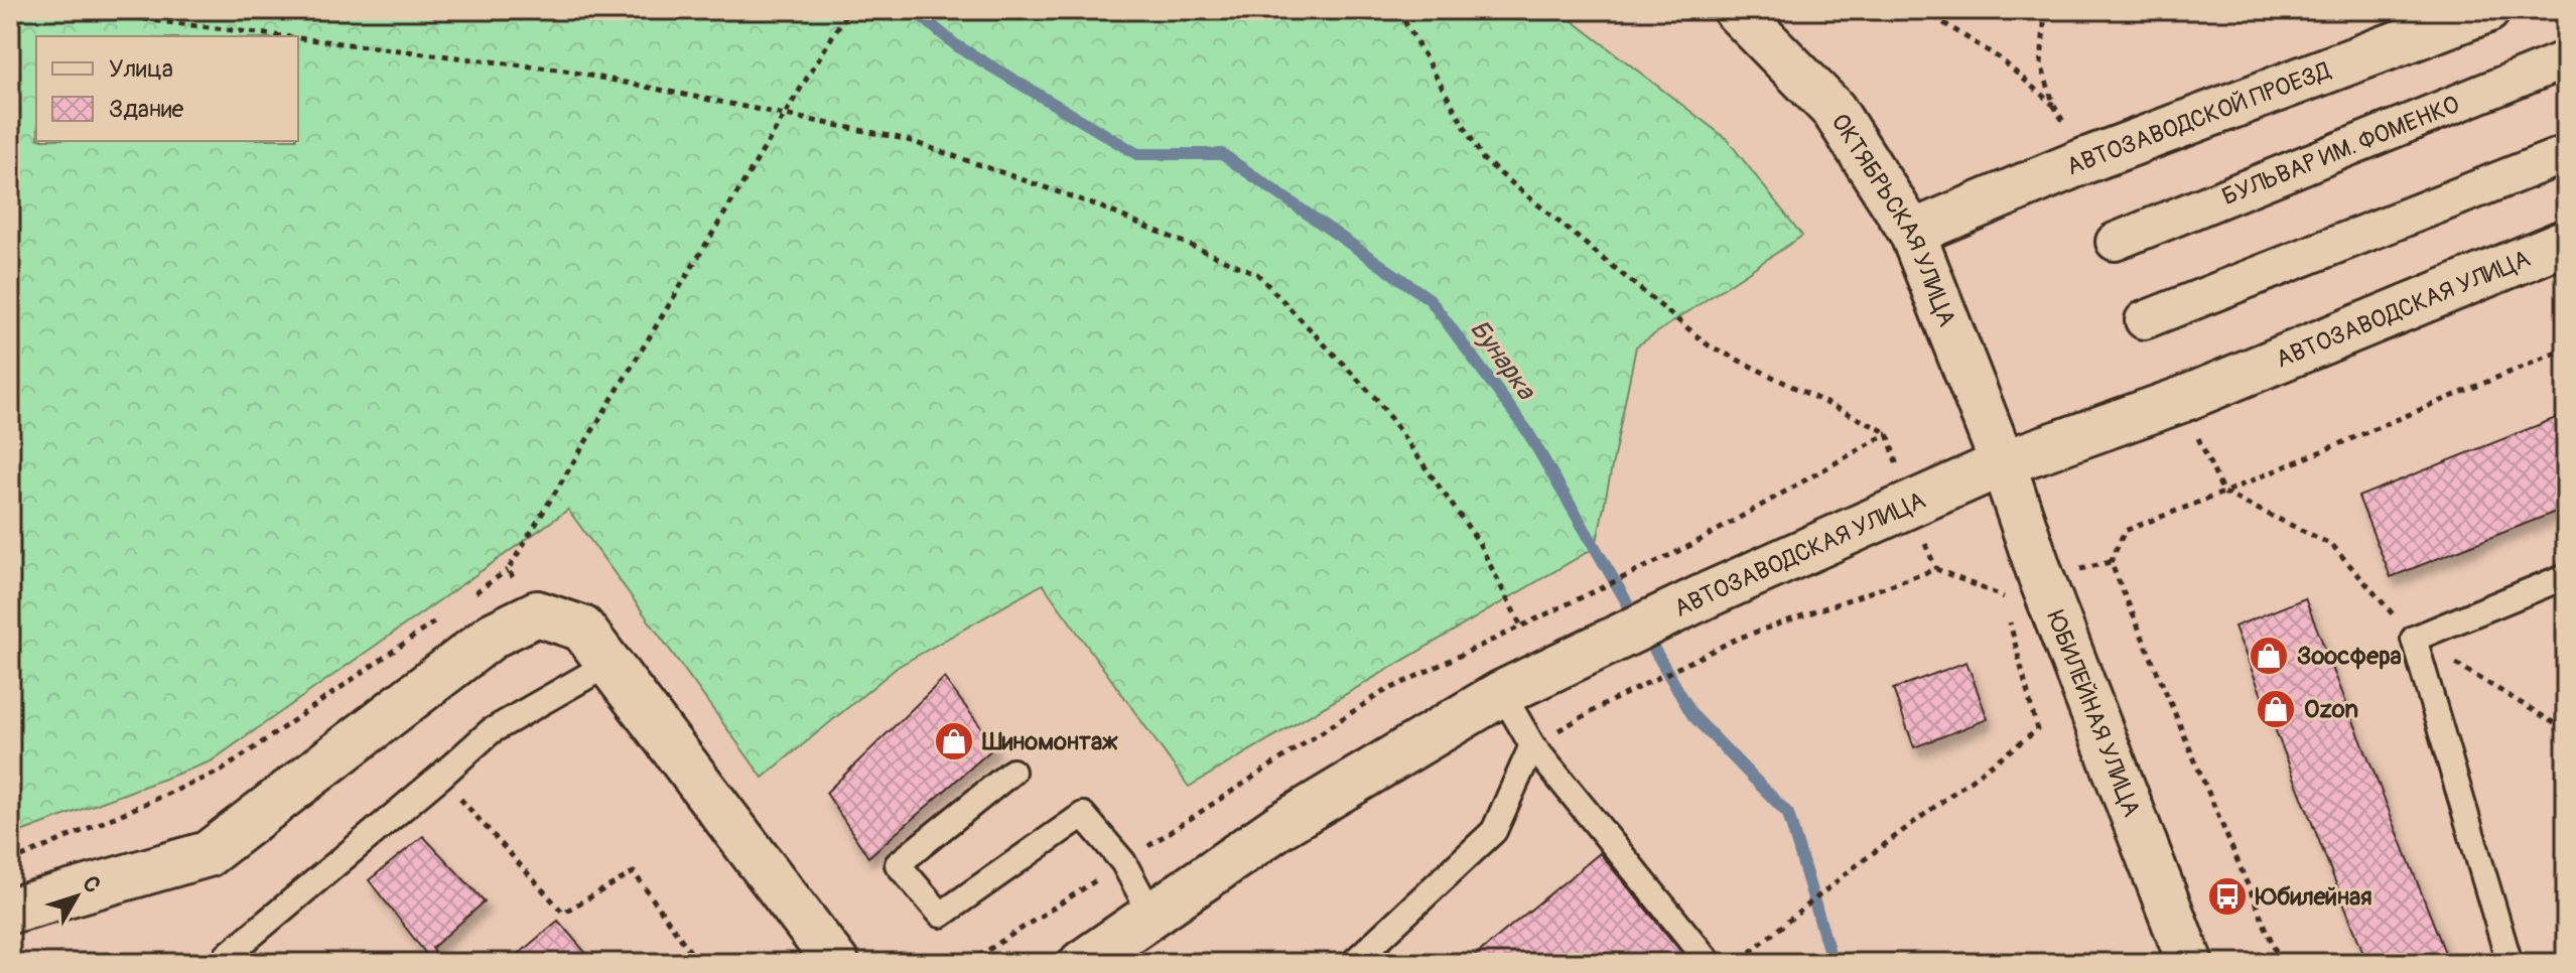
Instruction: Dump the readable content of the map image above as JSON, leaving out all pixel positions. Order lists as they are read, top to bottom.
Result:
{
  "streets": {
    "street": [
      "АВТОЗАВОДСКОЙ ПРОЕЗД",
      "БУЛЬВАР ИМ. ФОМЕНКО",
      "ОКТЯБРЬСКАЯ УЛИЦА",
      "АВТОЗАВОДСКАЯ УЛИЦА",
      "ЮБИЛЕЙНАЯ УЛИЦА"
    ]
  },
  "crossings": [
    ["АВТОЗАВОДСКОЙ ПРОЕЗД", "ОКТЯБРЬСКАЯ УЛИЦА"],
    ["ОКТЯБРЬСКАЯ УЛИЦА", "АВТОЗАВОДСКАЯ УЛИЦА"],
    ["ОКТЯБРЬСКАЯ УЛИЦА", "ЮБИЛЕЙНАЯ УЛИЦА"],
    ["АВТОЗАВОДСКАЯ УЛИЦА", "ЮБИЛЕЙНАЯ УЛИЦА"]
  ],
  "water": ["Бунарка"],
  "places": {
    "shop": ["Зоосфера", "Ozon", "Шиномонтаж"],
    "bus stop": ["Юбилейная"]
  },
  "legend": ["Улица", "Здание"],
  "north": "top right"
}
